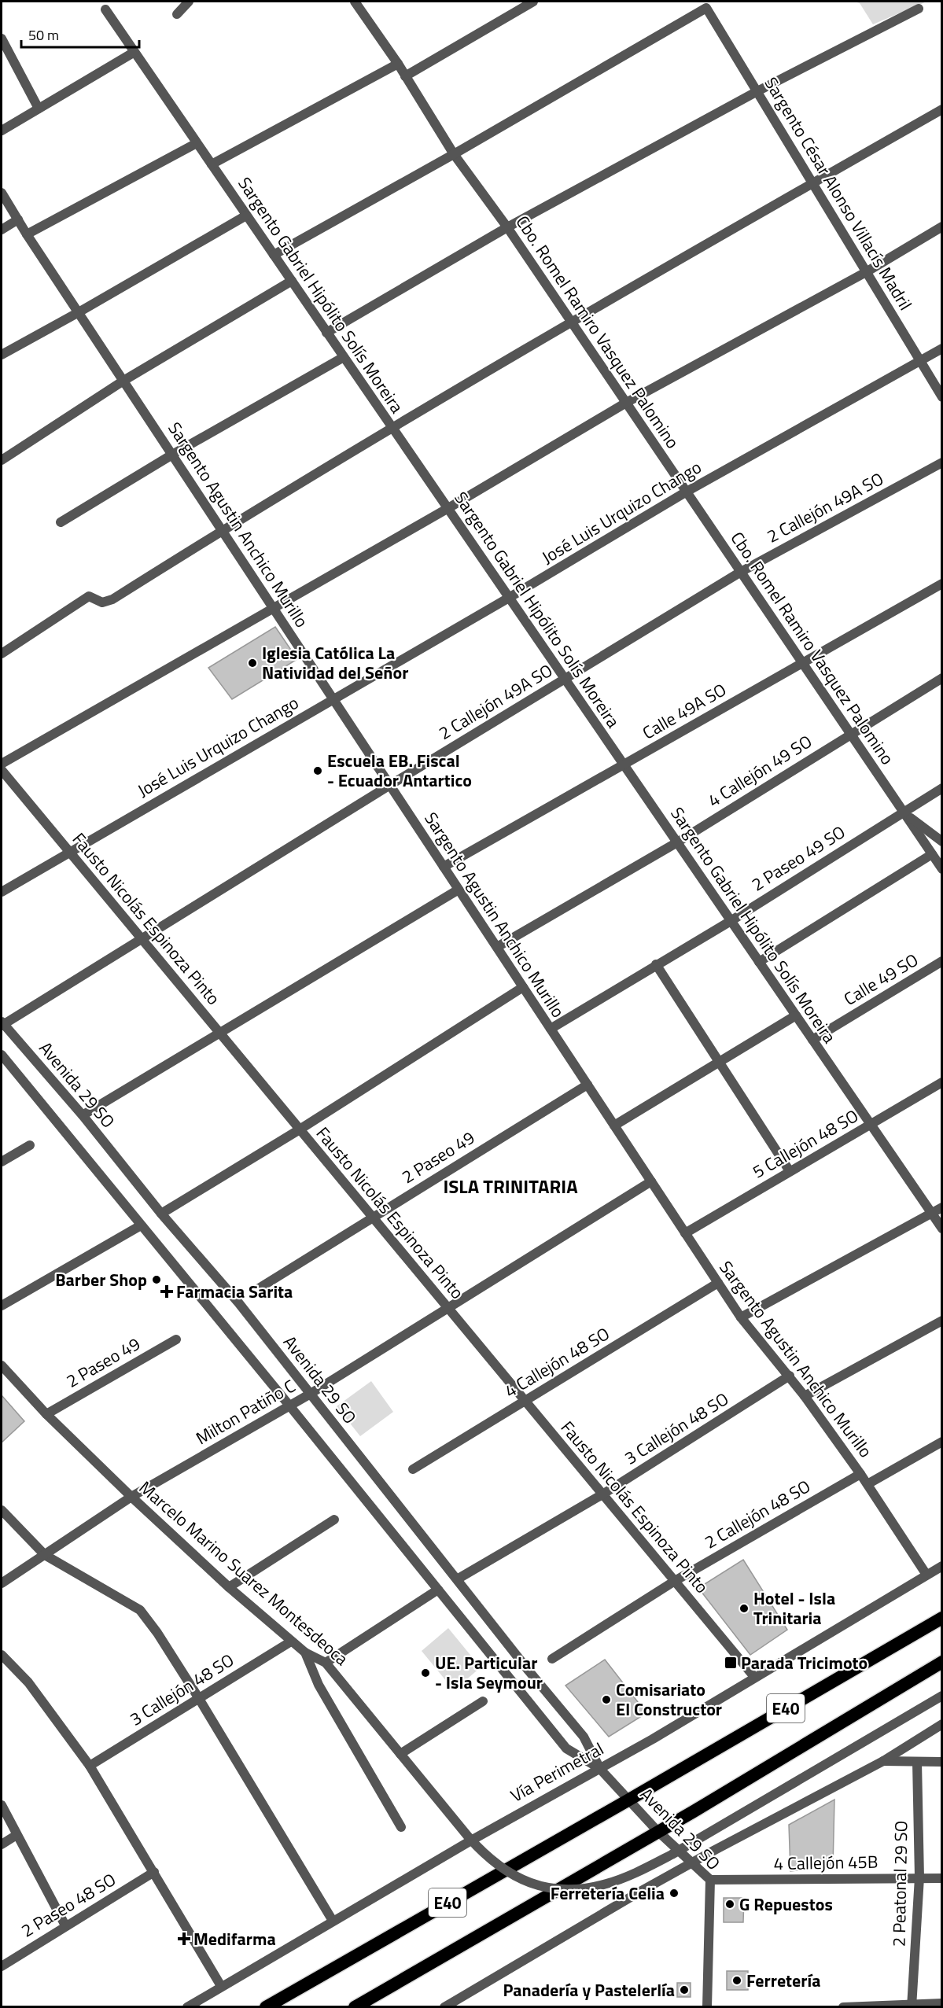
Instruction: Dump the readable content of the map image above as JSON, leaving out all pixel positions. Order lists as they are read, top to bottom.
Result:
{
  "streets": {
    "highway": ["E40"],
    "street": [
      "Sargento César Alonso Villacís Madril",
      "Sargento Gabriel Hipólito Solís Moreira",
      "Cbo. Romel Ramiro Vasquez Palomino",
      "2 Callejón 49A SO",
      "José Luis Urquizo Chango",
      "Sargento Agustin Anchico Murillo",
      "Calle 49A SO",
      "4 Callejón 49 SO",
      "2 Paseo 49 SO",
      "Fausto Nicolás Espinoza Pinto",
      "Calle 49 SO",
      "Avenida 29 SO",
      "5 Callejón 48 SO",
      "2 Paseo 49",
      "4 Callejón 48 SO",
      "Milton Patiño C",
      "3 Callejón 48 SO",
      "2 Callejón 48 SO",
      "Marcelo Marino Suarez Montesdeoca",
      "Vía Perimetral",
      "4 Callejón 45B",
      "2 Peatonal 29 SO",
      "2 Paseo 48 SO"
    ]
  },
  "crossings": [
    ["Sargento César Alonso Villacís Madril", "Cbo. Romel Ramiro Vasquez Palomino"],
    ["Sargento César Alonso Villacís Madril", "José Luis Urquizo Chango"],
    ["Sargento Gabriel Hipólito Solís Moreira", "2 Callejón 49A SO"],
    ["Sargento Gabriel Hipólito Solís Moreira", "José Luis Urquizo Chango"],
    ["Sargento Gabriel Hipólito Solís Moreira", "Calle 49A SO"],
    ["Sargento Gabriel Hipólito Solís Moreira", "4 Callejón 49 SO"],
    ["Sargento Gabriel Hipólito Solís Moreira", "2 Paseo 49 SO"],
    ["Sargento Gabriel Hipólito Solís Moreira", "Calle 49 SO"],
    ["Sargento Gabriel Hipólito Solís Moreira", "5 Callejón 48 SO"],
    ["Cbo. Romel Ramiro Vasquez Palomino", "2 Callejón 49A SO"],
    ["Cbo. Romel Ramiro Vasquez Palomino", "José Luis Urquizo Chango"],
    ["Cbo. Romel Ramiro Vasquez Palomino", "Calle 49A SO"],
    ["Cbo. Romel Ramiro Vasquez Palomino", "4 Callejón 49 SO"],
    ["Cbo. Romel Ramiro Vasquez Palomino", "2 Paseo 49 SO"],
    ["2 Callejón 49A SO", "Sargento Agustin Anchico Murillo"],
    ["2 Callejón 49A SO", "Fausto Nicolás Espinoza Pinto"],
    ["2 Callejón 49A SO", "Avenida 29 SO"],
    ["José Luis Urquizo Chango", "Sargento Agustin Anchico Murillo"],
    ["José Luis Urquizo Chango", "Fausto Nicolás Espinoza Pinto"],
    ["Sargento Agustin Anchico Murillo", "Calle 49A SO"],
    ["Sargento Agustin Anchico Murillo", "4 Callejón 49 SO"],
    ["Sargento Agustin Anchico Murillo", "2 Paseo 49 SO"],
    ["Sargento Agustin Anchico Murillo", "5 Callejón 48 SO"],
    ["Sargento Agustin Anchico Murillo", "2 Paseo 49"],
    ["Sargento Agustin Anchico Murillo", "4 Callejón 48 SO"],
    ["Sargento Agustin Anchico Murillo", "Milton Patiño C"],
    ["Sargento Agustin Anchico Murillo", "3 Callejón 48 SO"],
    ["Sargento Agustin Anchico Murillo", "2 Callejón 48 SO"],
    ["Sargento Agustin Anchico Murillo", "Vía Perimetral"],
    ["Fausto Nicolás Espinoza Pinto", "2 Paseo 49"],
    ["Fausto Nicolás Espinoza Pinto", "4 Callejón 48 SO"],
    ["Fausto Nicolás Espinoza Pinto", "Milton Patiño C"],
    ["Fausto Nicolás Espinoza Pinto", "3 Callejón 48 SO"],
    ["Fausto Nicolás Espinoza Pinto", "2 Callejón 48 SO"],
    ["Fausto Nicolás Espinoza Pinto", "Vía Perimetral"],
    ["Avenida 29 SO", "Milton Patiño C"],
    ["Avenida 29 SO", "3 Callejón 48 SO"],
    ["Avenida 29 SO", "E40"],
    ["Avenida 29 SO", "Vía Perimetral"],
    ["Avenida 29 SO", "4 Callejón 45B"],
    ["2 Paseo 49", "Marcelo Marino Suarez Montesdeoca"],
    ["Milton Patiño C", "Marcelo Marino Suarez Montesdeoca"],
    ["3 Callejón 48 SO", "Marcelo Marino Suarez Montesdeoca"],
    ["4 Callejón 45B", "2 Peatonal 29 SO"]
  ],
  "districts": ["ISLA TRINITARIA"],
  "places": {
    "other": [
      "Iglesia Católica La Natividad del Señor",
      "Escuela EB. Fiscal - Ecuador Antartico",
      "Barber Shop",
      "Hotel - Isla Trinitaria",
      "UE. Particular - Isla Seymour",
      "Comisariato El Constructor",
      "Ferretería Celia",
      "G Repuestos",
      "Ferretería",
      "Panadería y Pastelerlía"
    ],
    "health": ["Farmacia Sarita", "Medifarma"],
    "transit": ["Parada Tricimoto"]
  },
  "scale_bar": "50 m"
}
